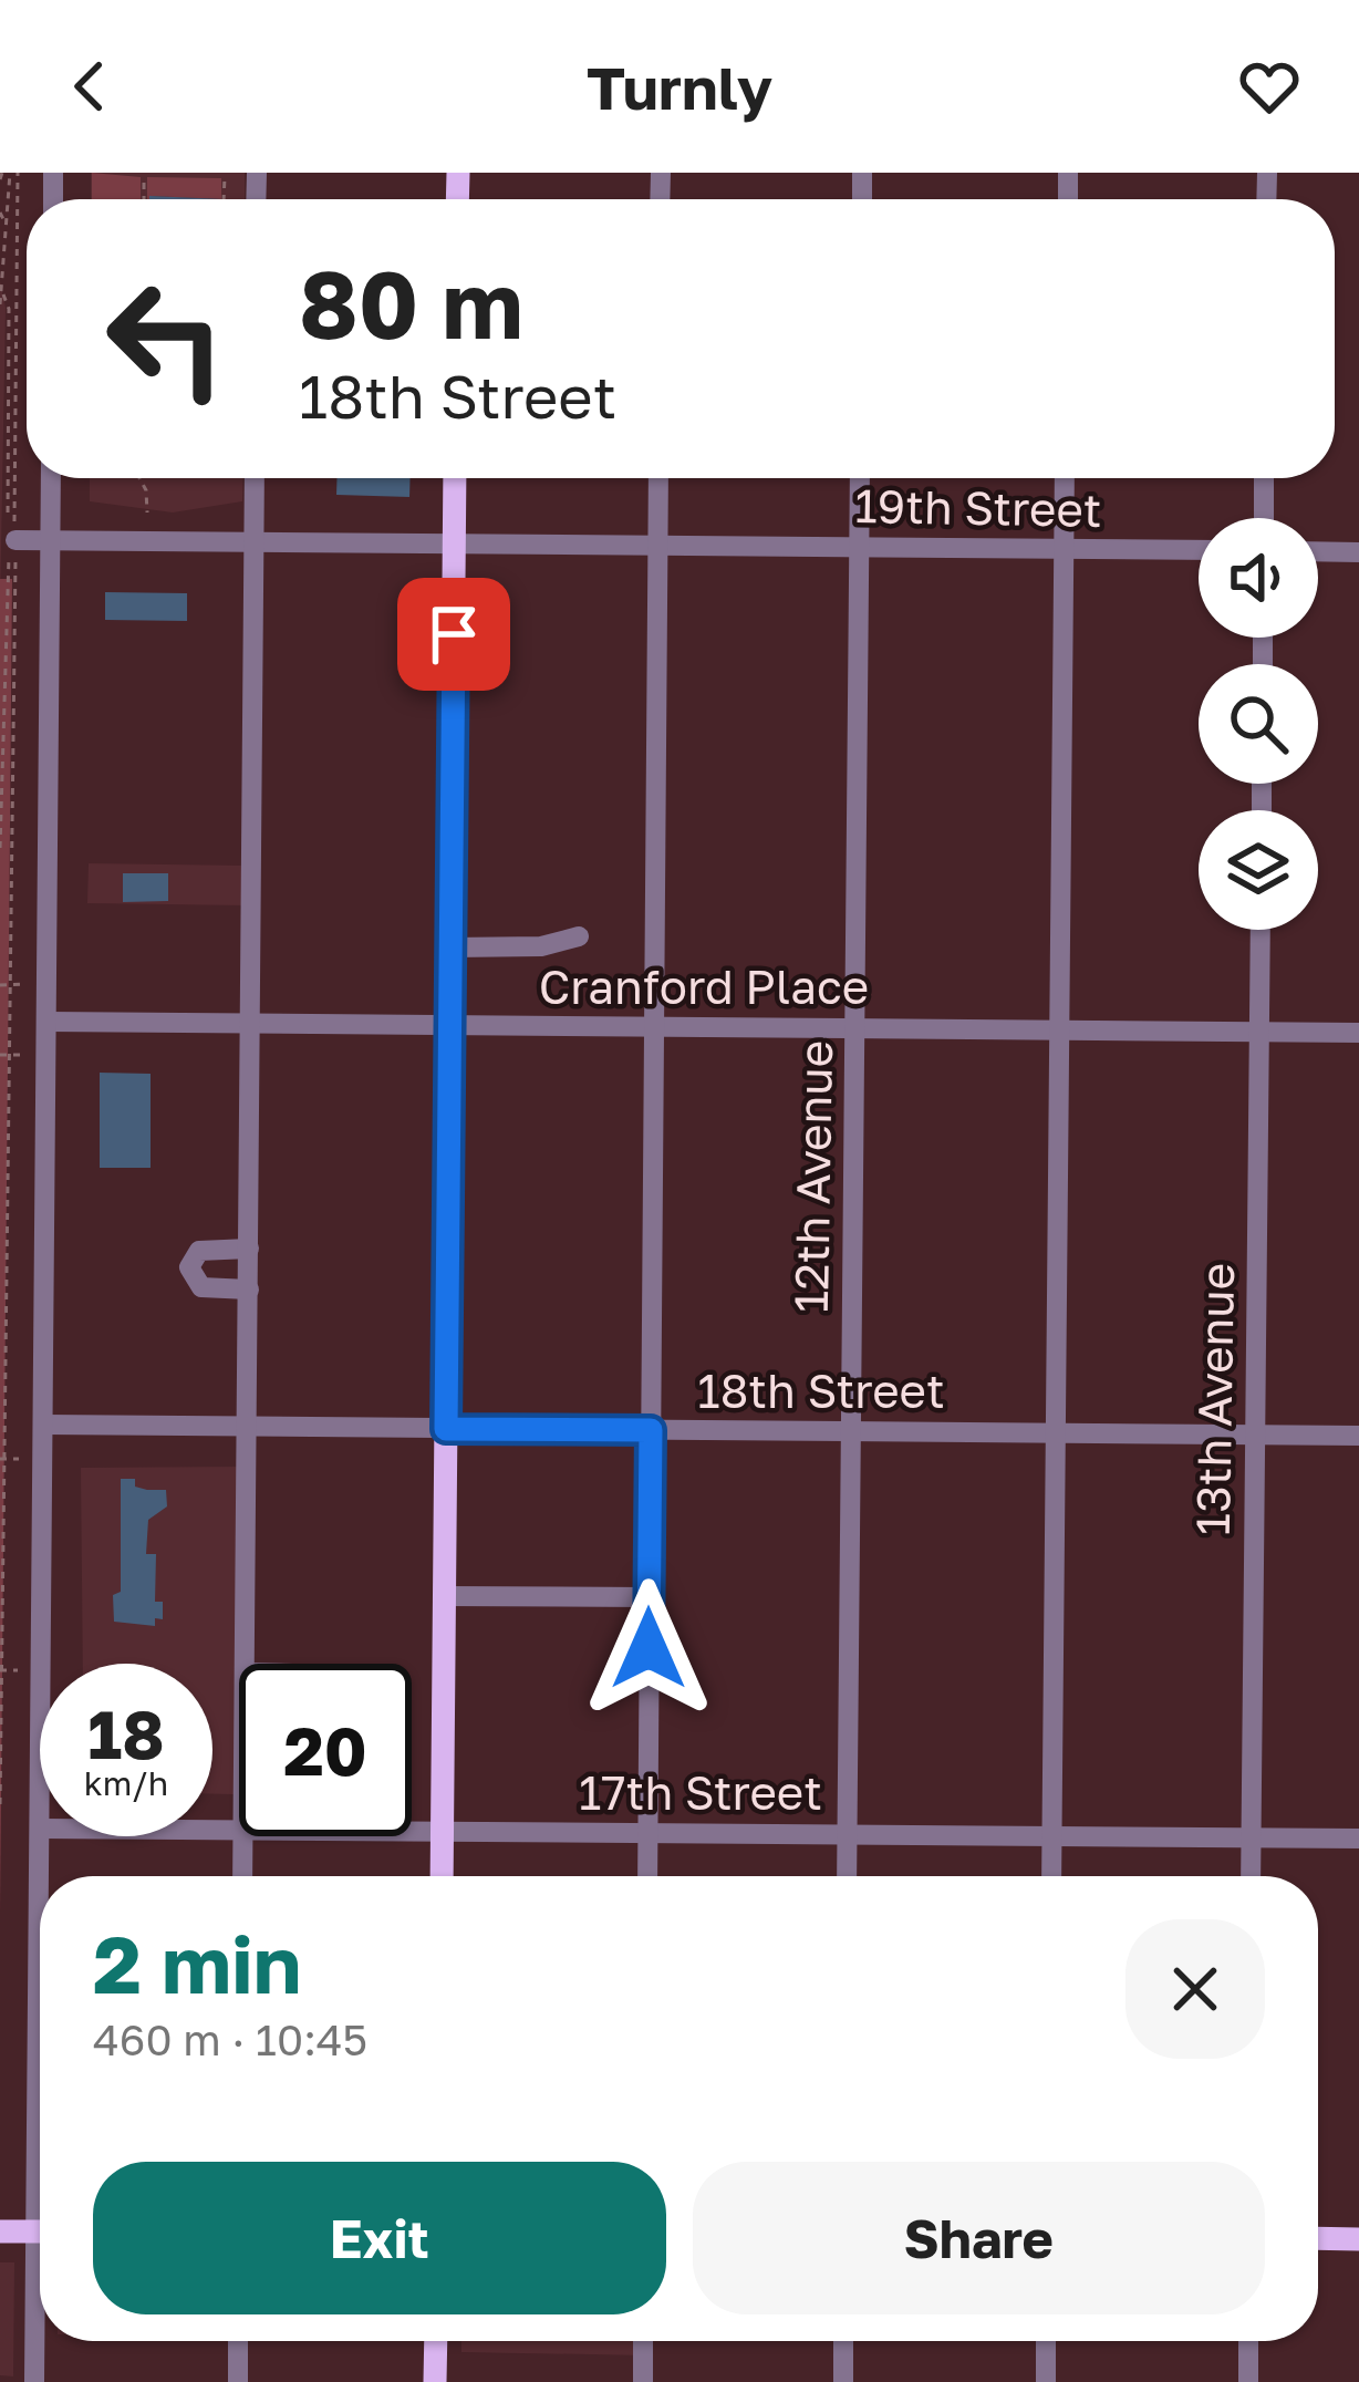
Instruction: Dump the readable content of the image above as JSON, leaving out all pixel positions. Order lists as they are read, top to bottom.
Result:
{
  "streets": {
    "street": [
      "19th Street",
      "Cranford Place",
      "12th Avenue",
      "18th Street",
      "13th Avenue",
      "17th Street"
    ]
  },
  "crossings": [
    ["19th Street", "12th Avenue"],
    ["Cranford Place", "12th Avenue"],
    ["Cranford Place", "13th Avenue"],
    ["12th Avenue", "18th Street"],
    ["12th Avenue", "17th Street"],
    ["18th Street", "13th Avenue"],
    ["13th Avenue", "17th Street"]
  ],
  "page": {
    "header": "Turnly",
    "turn": ["80 m", "18th Street"],
    "speed": "18 km/h",
    "limit": "20",
    "heading": ["2 min", "460 m · 10:45"],
    "buttons": ["Exit", "Share"]
  }
}
